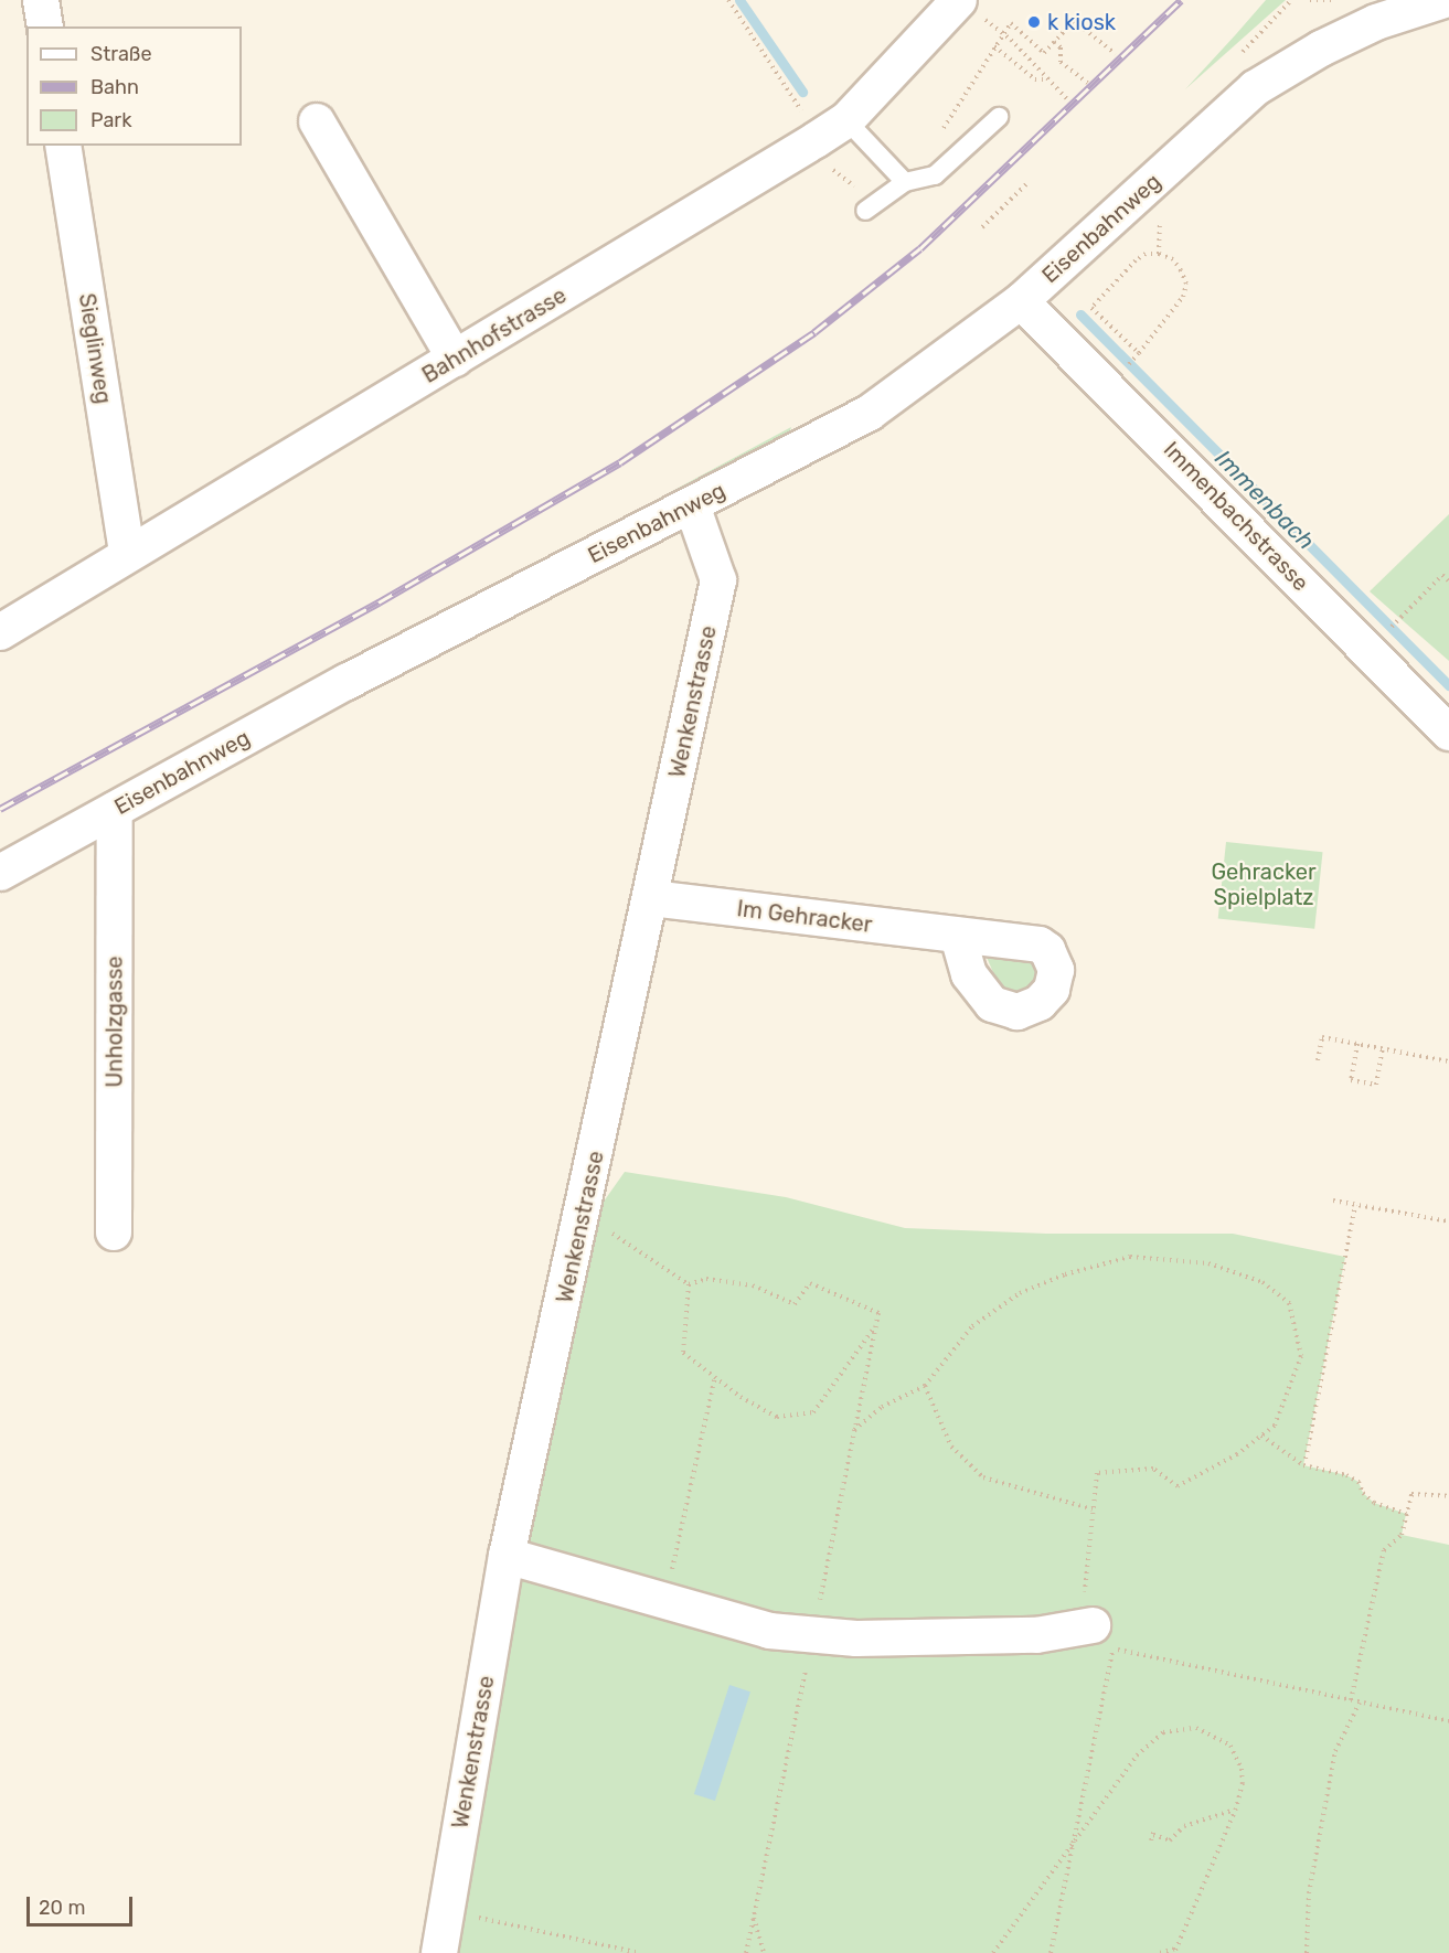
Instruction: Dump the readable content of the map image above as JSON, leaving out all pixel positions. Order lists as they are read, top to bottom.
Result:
{
  "streets": {
    "street": [
      "Eisenbahnweg",
      "Bahnhofstrasse",
      "Sieglinweg",
      "Immenbachstrasse",
      "Wenkenstrasse",
      "Im Gehracker",
      "Unholzgasse"
    ]
  },
  "crossings": [
    ["Eisenbahnweg", "Immenbachstrasse"],
    ["Eisenbahnweg", "Wenkenstrasse"],
    ["Eisenbahnweg", "Unholzgasse"],
    ["Bahnhofstrasse", "Sieglinweg"],
    ["Wenkenstrasse", "Im Gehracker"]
  ],
  "water": ["Immenbach"],
  "parks": ["Gehracker Spielplatz"],
  "places": ["k kiosk"],
  "legend": ["Straße", "Bahn", "Park"],
  "scale_bar": "20 m"
}
